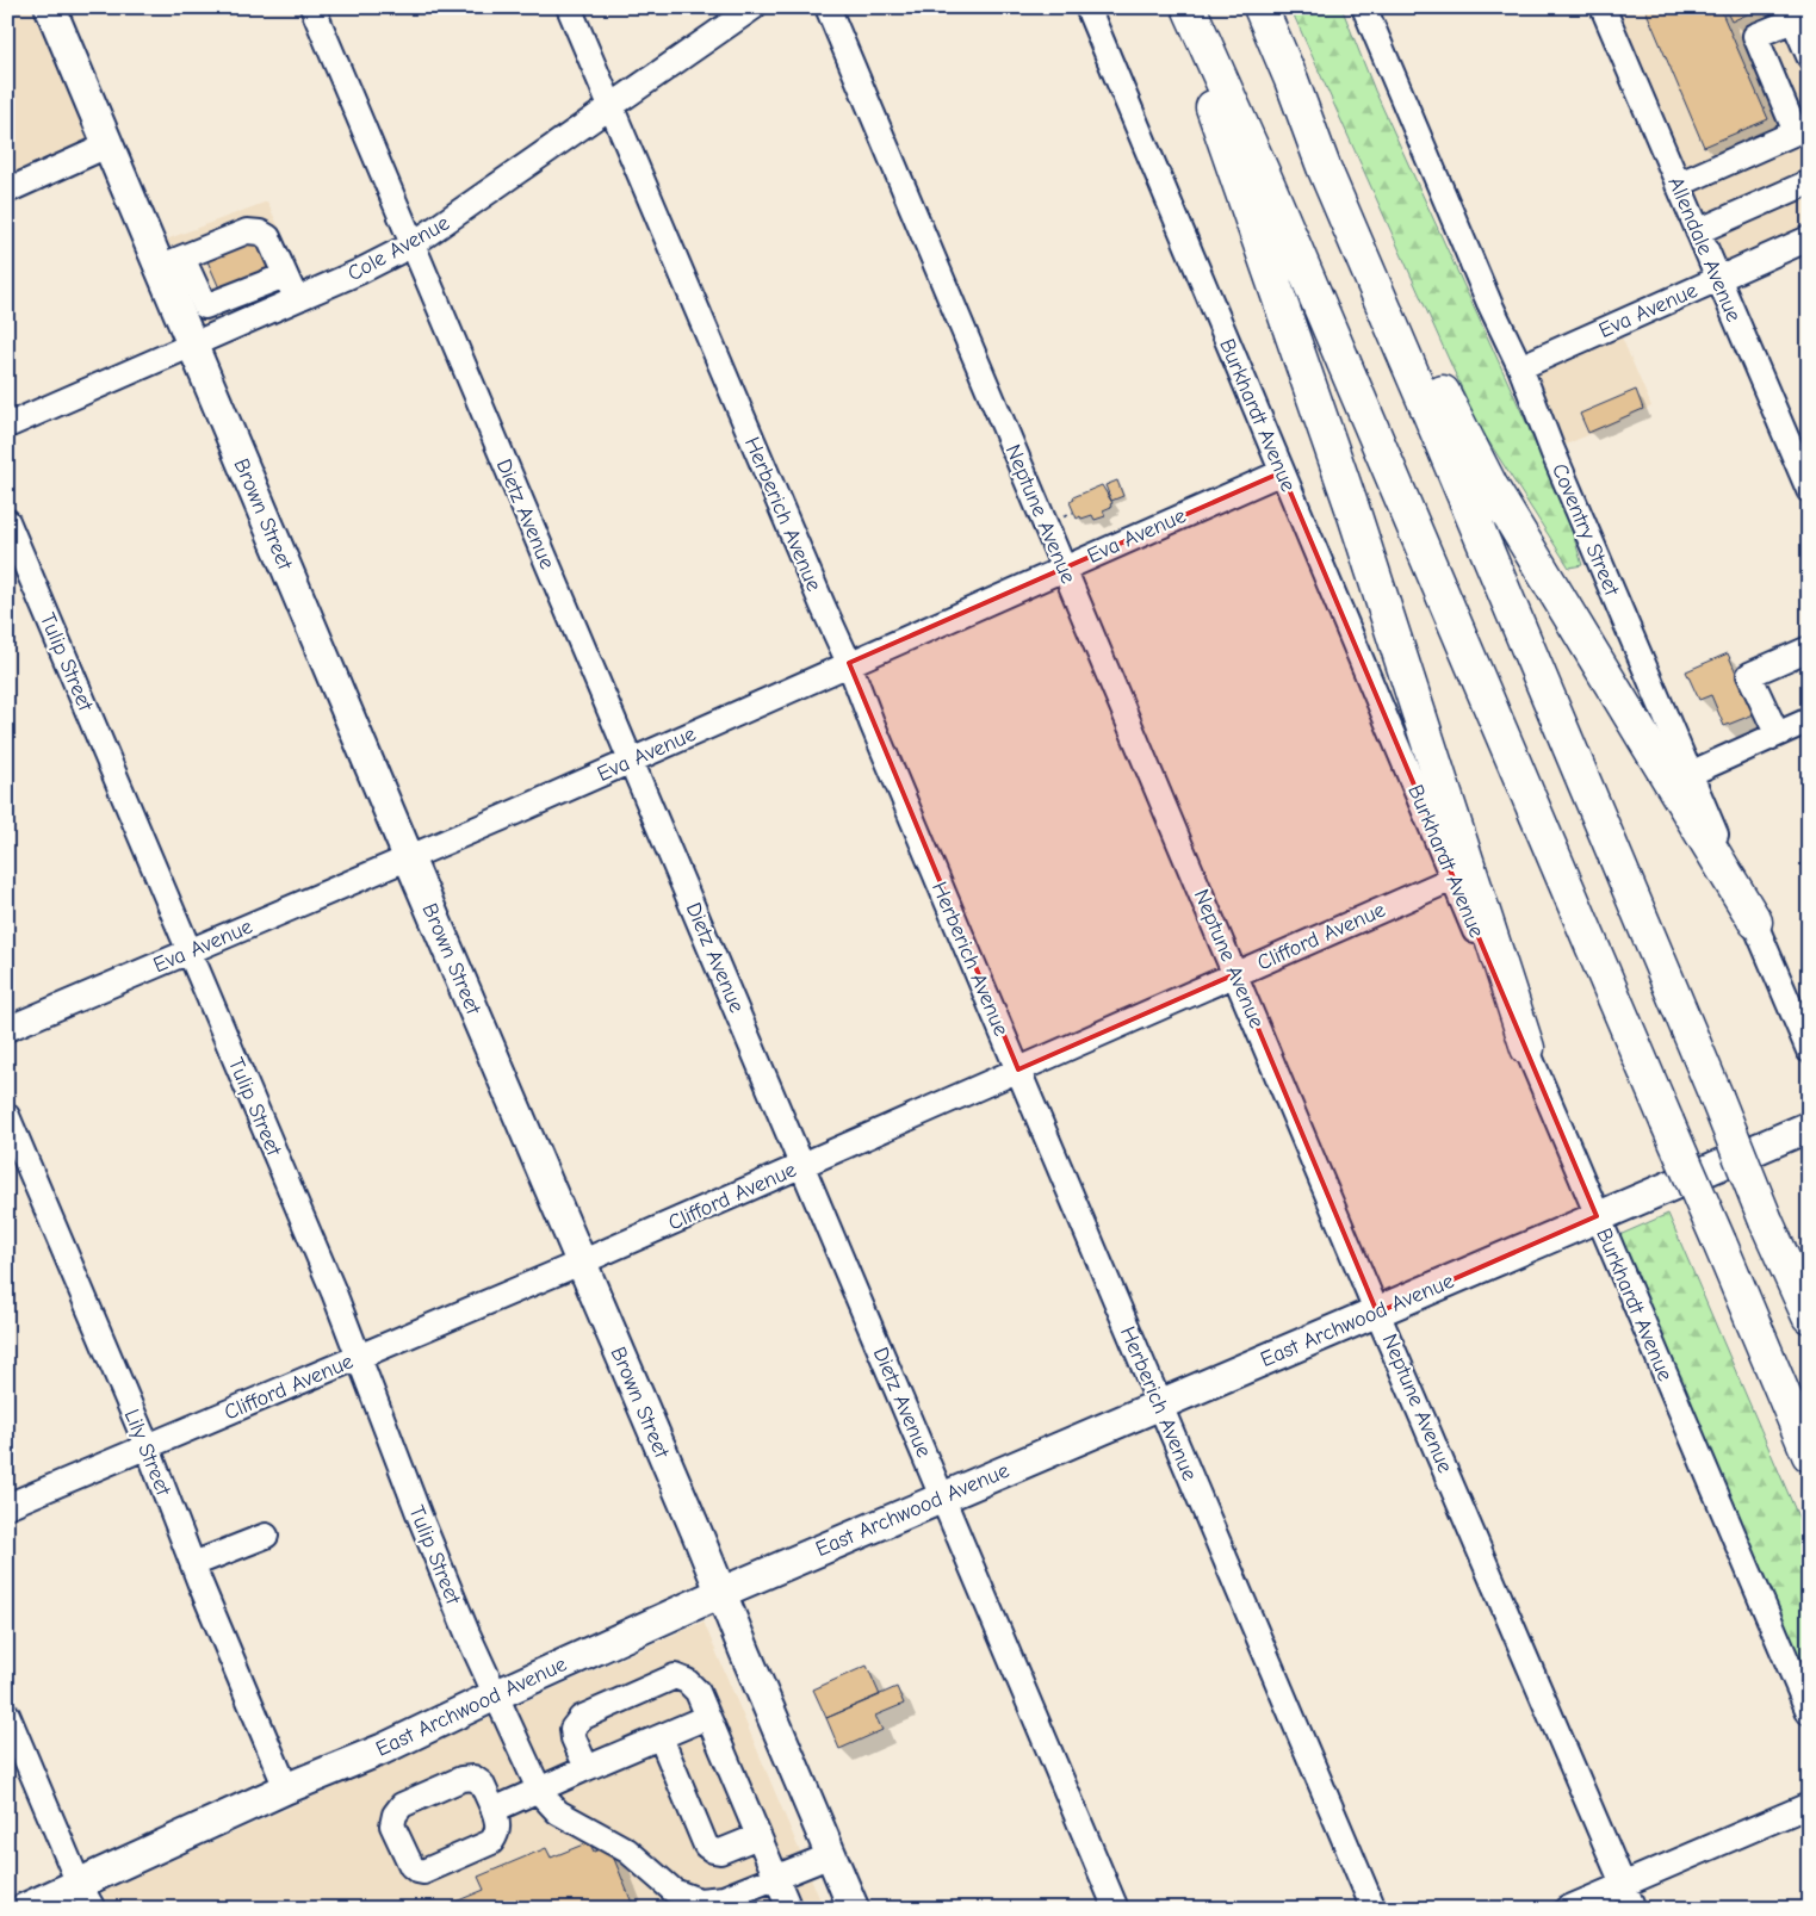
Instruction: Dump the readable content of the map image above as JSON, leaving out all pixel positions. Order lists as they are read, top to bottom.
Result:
{
  "streets": {
    "main road": ["Brown Street", "East Archwood Avenue"],
    "street": [
      "Cole Avenue",
      "Allendale Avenue",
      "Eva Avenue",
      "Burkhardt Avenue",
      "Dietz Avenue",
      "Herberich Avenue",
      "Neptune Avenue",
      "Coventry Street",
      "Tulip Street",
      "Clifford Avenue",
      "Lily Street"
    ]
  },
  "crossings": [
    ["Cole Avenue", "Brown Street"],
    ["Cole Avenue", "Dietz Avenue"],
    ["Cole Avenue", "Herberich Avenue"],
    ["Allendale Avenue", "Eva Avenue"],
    ["Eva Avenue", "Burkhardt Avenue"],
    ["Eva Avenue", "Brown Street"],
    ["Eva Avenue", "Dietz Avenue"],
    ["Eva Avenue", "Herberich Avenue"],
    ["Eva Avenue", "Neptune Avenue"],
    ["Eva Avenue", "Coventry Street"],
    ["Eva Avenue", "Tulip Street"],
    ["Burkhardt Avenue", "Clifford Avenue"],
    ["Burkhardt Avenue", "East Archwood Avenue"],
    ["Brown Street", "Tulip Street"],
    ["Brown Street", "Clifford Avenue"],
    ["Brown Street", "East Archwood Avenue"],
    ["Dietz Avenue", "Clifford Avenue"],
    ["Dietz Avenue", "East Archwood Avenue"],
    ["Herberich Avenue", "Clifford Avenue"],
    ["Herberich Avenue", "East Archwood Avenue"],
    ["Neptune Avenue", "Clifford Avenue"],
    ["Neptune Avenue", "East Archwood Avenue"],
    ["Tulip Street", "Clifford Avenue"],
    ["Tulip Street", "East Archwood Avenue"],
    ["Clifford Avenue", "Lily Street"],
    ["East Archwood Avenue", "Lily Street"]
  ]
}
